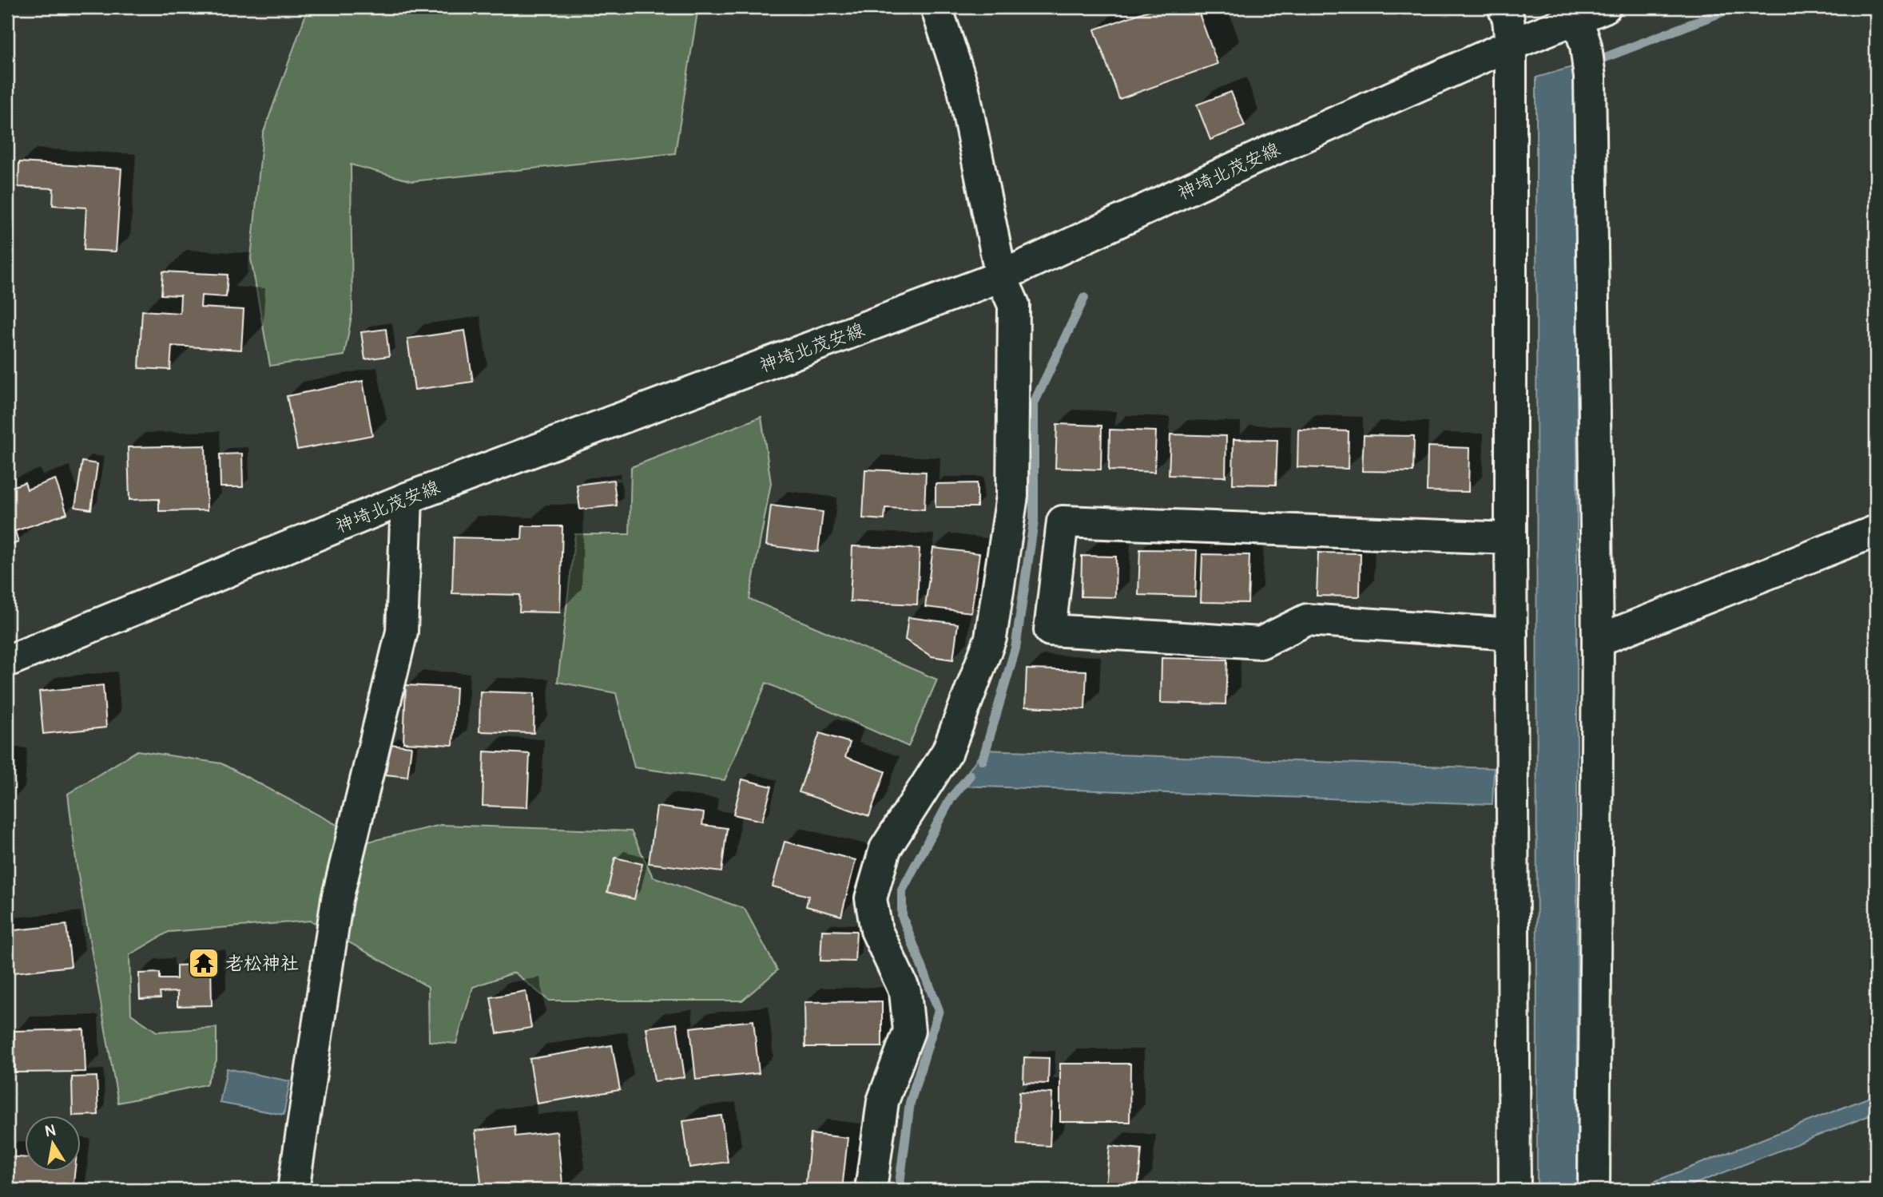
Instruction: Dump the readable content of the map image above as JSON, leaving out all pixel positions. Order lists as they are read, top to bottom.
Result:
{
  "streets": {
    "street": ["神埼北茂安線"]
  },
  "places": {
    "temple": ["老松神社"]
  },
  "north": "top"
}
